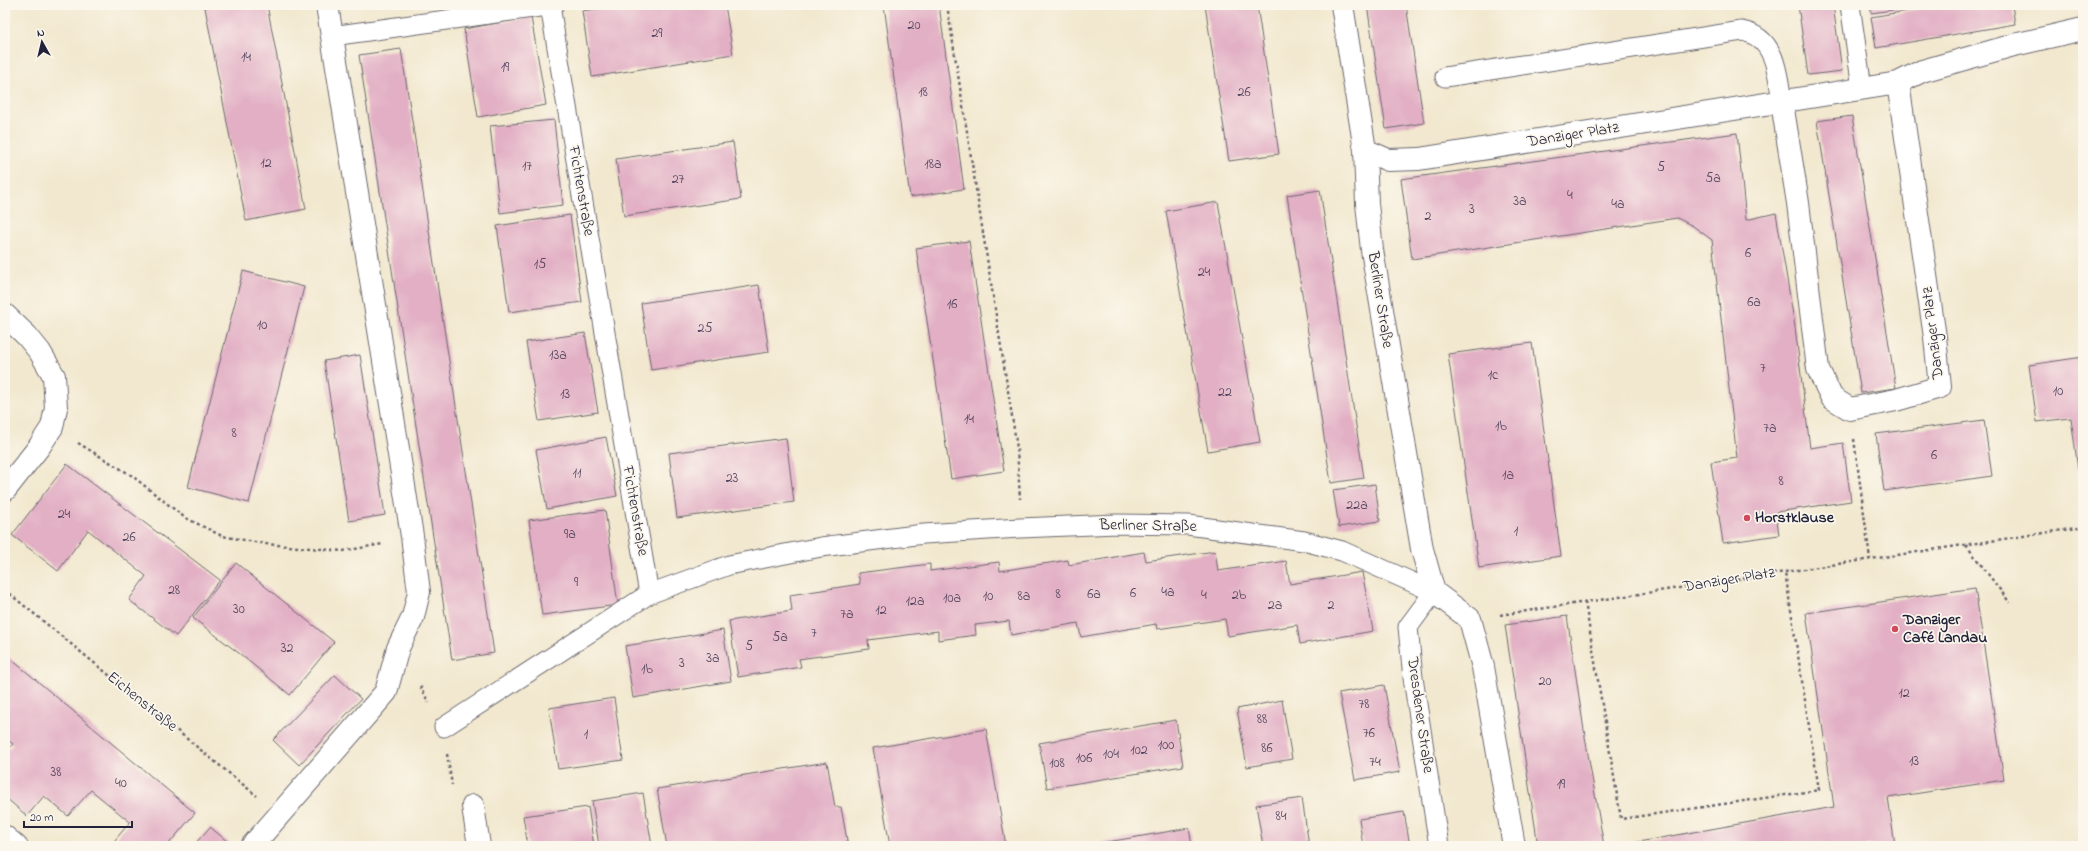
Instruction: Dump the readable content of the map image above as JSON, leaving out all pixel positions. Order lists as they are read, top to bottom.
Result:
{
  "streets": {
    "street": ["Danziger Platz", "Berliner Straße"],
    "lane": ["Fichtenstraße", "Dresdener Straße"],
    "path": ["Eichenstraße"]
  },
  "crossings": [
    ["Danziger Platz", "Berliner Straße"],
    ["Fichtenstraße", "Berliner Straße"],
    ["Berliner Straße", "Dresdener Straße"]
  ],
  "places": ["Horstklause", "Danziger Café Landau"],
  "house_numbers": [
    "20",
    "29",
    "14",
    "19",
    "18",
    "26",
    "12",
    "18a",
    "17",
    "5",
    "5a",
    "27",
    "4",
    "3a",
    "4a",
    "3",
    "2",
    "6",
    "15",
    "24",
    "6a",
    "16",
    "10",
    "25",
    "13a",
    "7",
    "1c",
    "10",
    "22",
    "13",
    "14",
    "1b",
    "7a",
    "8",
    "6",
    "11",
    "1a",
    "23",
    "8",
    "22a",
    "24",
    "1",
    "9a",
    "26",
    "9",
    "28",
    "4a",
    "6",
    "8",
    "6a",
    "4",
    "2b",
    "10",
    "8a",
    "10a",
    "12a",
    "2a",
    "2",
    "30",
    "12",
    "7a",
    "7",
    "5a",
    "5",
    "32",
    "3a",
    "3",
    "1b",
    "20",
    "12",
    "78",
    "88",
    "76",
    "1",
    "100",
    "86",
    "102",
    "104",
    "106",
    "13",
    "74",
    "108",
    "38",
    "40",
    "19",
    "84"
  ],
  "scale_bar": "20 m",
  "north": "top"
}
